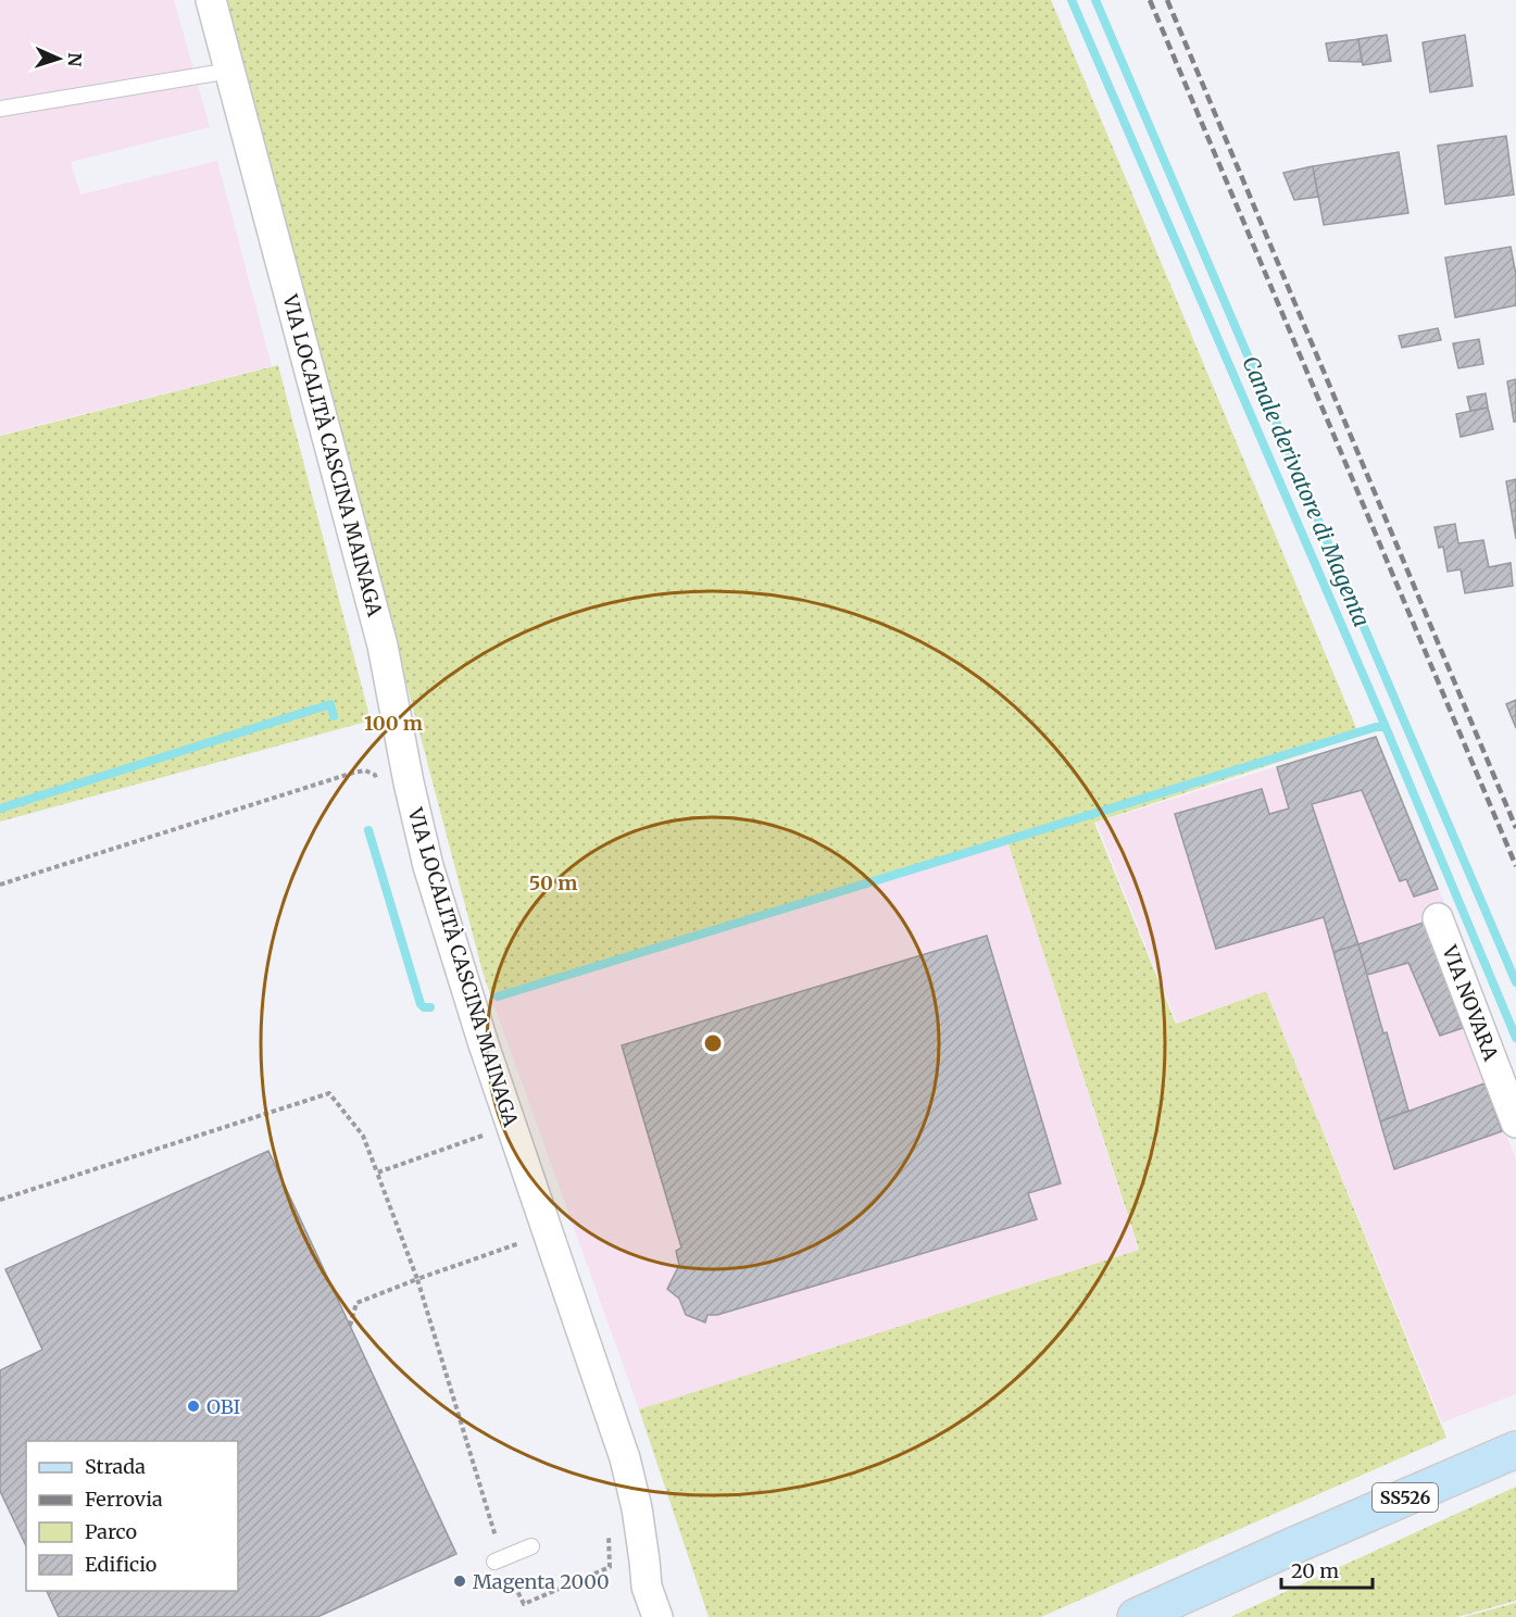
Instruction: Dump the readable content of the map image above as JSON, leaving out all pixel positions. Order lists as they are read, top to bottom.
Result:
{
  "streets": {
    "main road": ["SS526"],
    "street": ["VIA LOCALITÀ CASCINA MAINAGA", "VIA NOVARA"]
  },
  "water": ["Canale derivatore di Magenta"],
  "places": ["OBI", "Magenta 2000"],
  "legend": [
    "Strada",
    "Ferrovia",
    "Parco",
    "Edificio"
  ],
  "scale_bar": "20 m",
  "north": "right",
  "rings": ["100 m", "50 m"]
}
